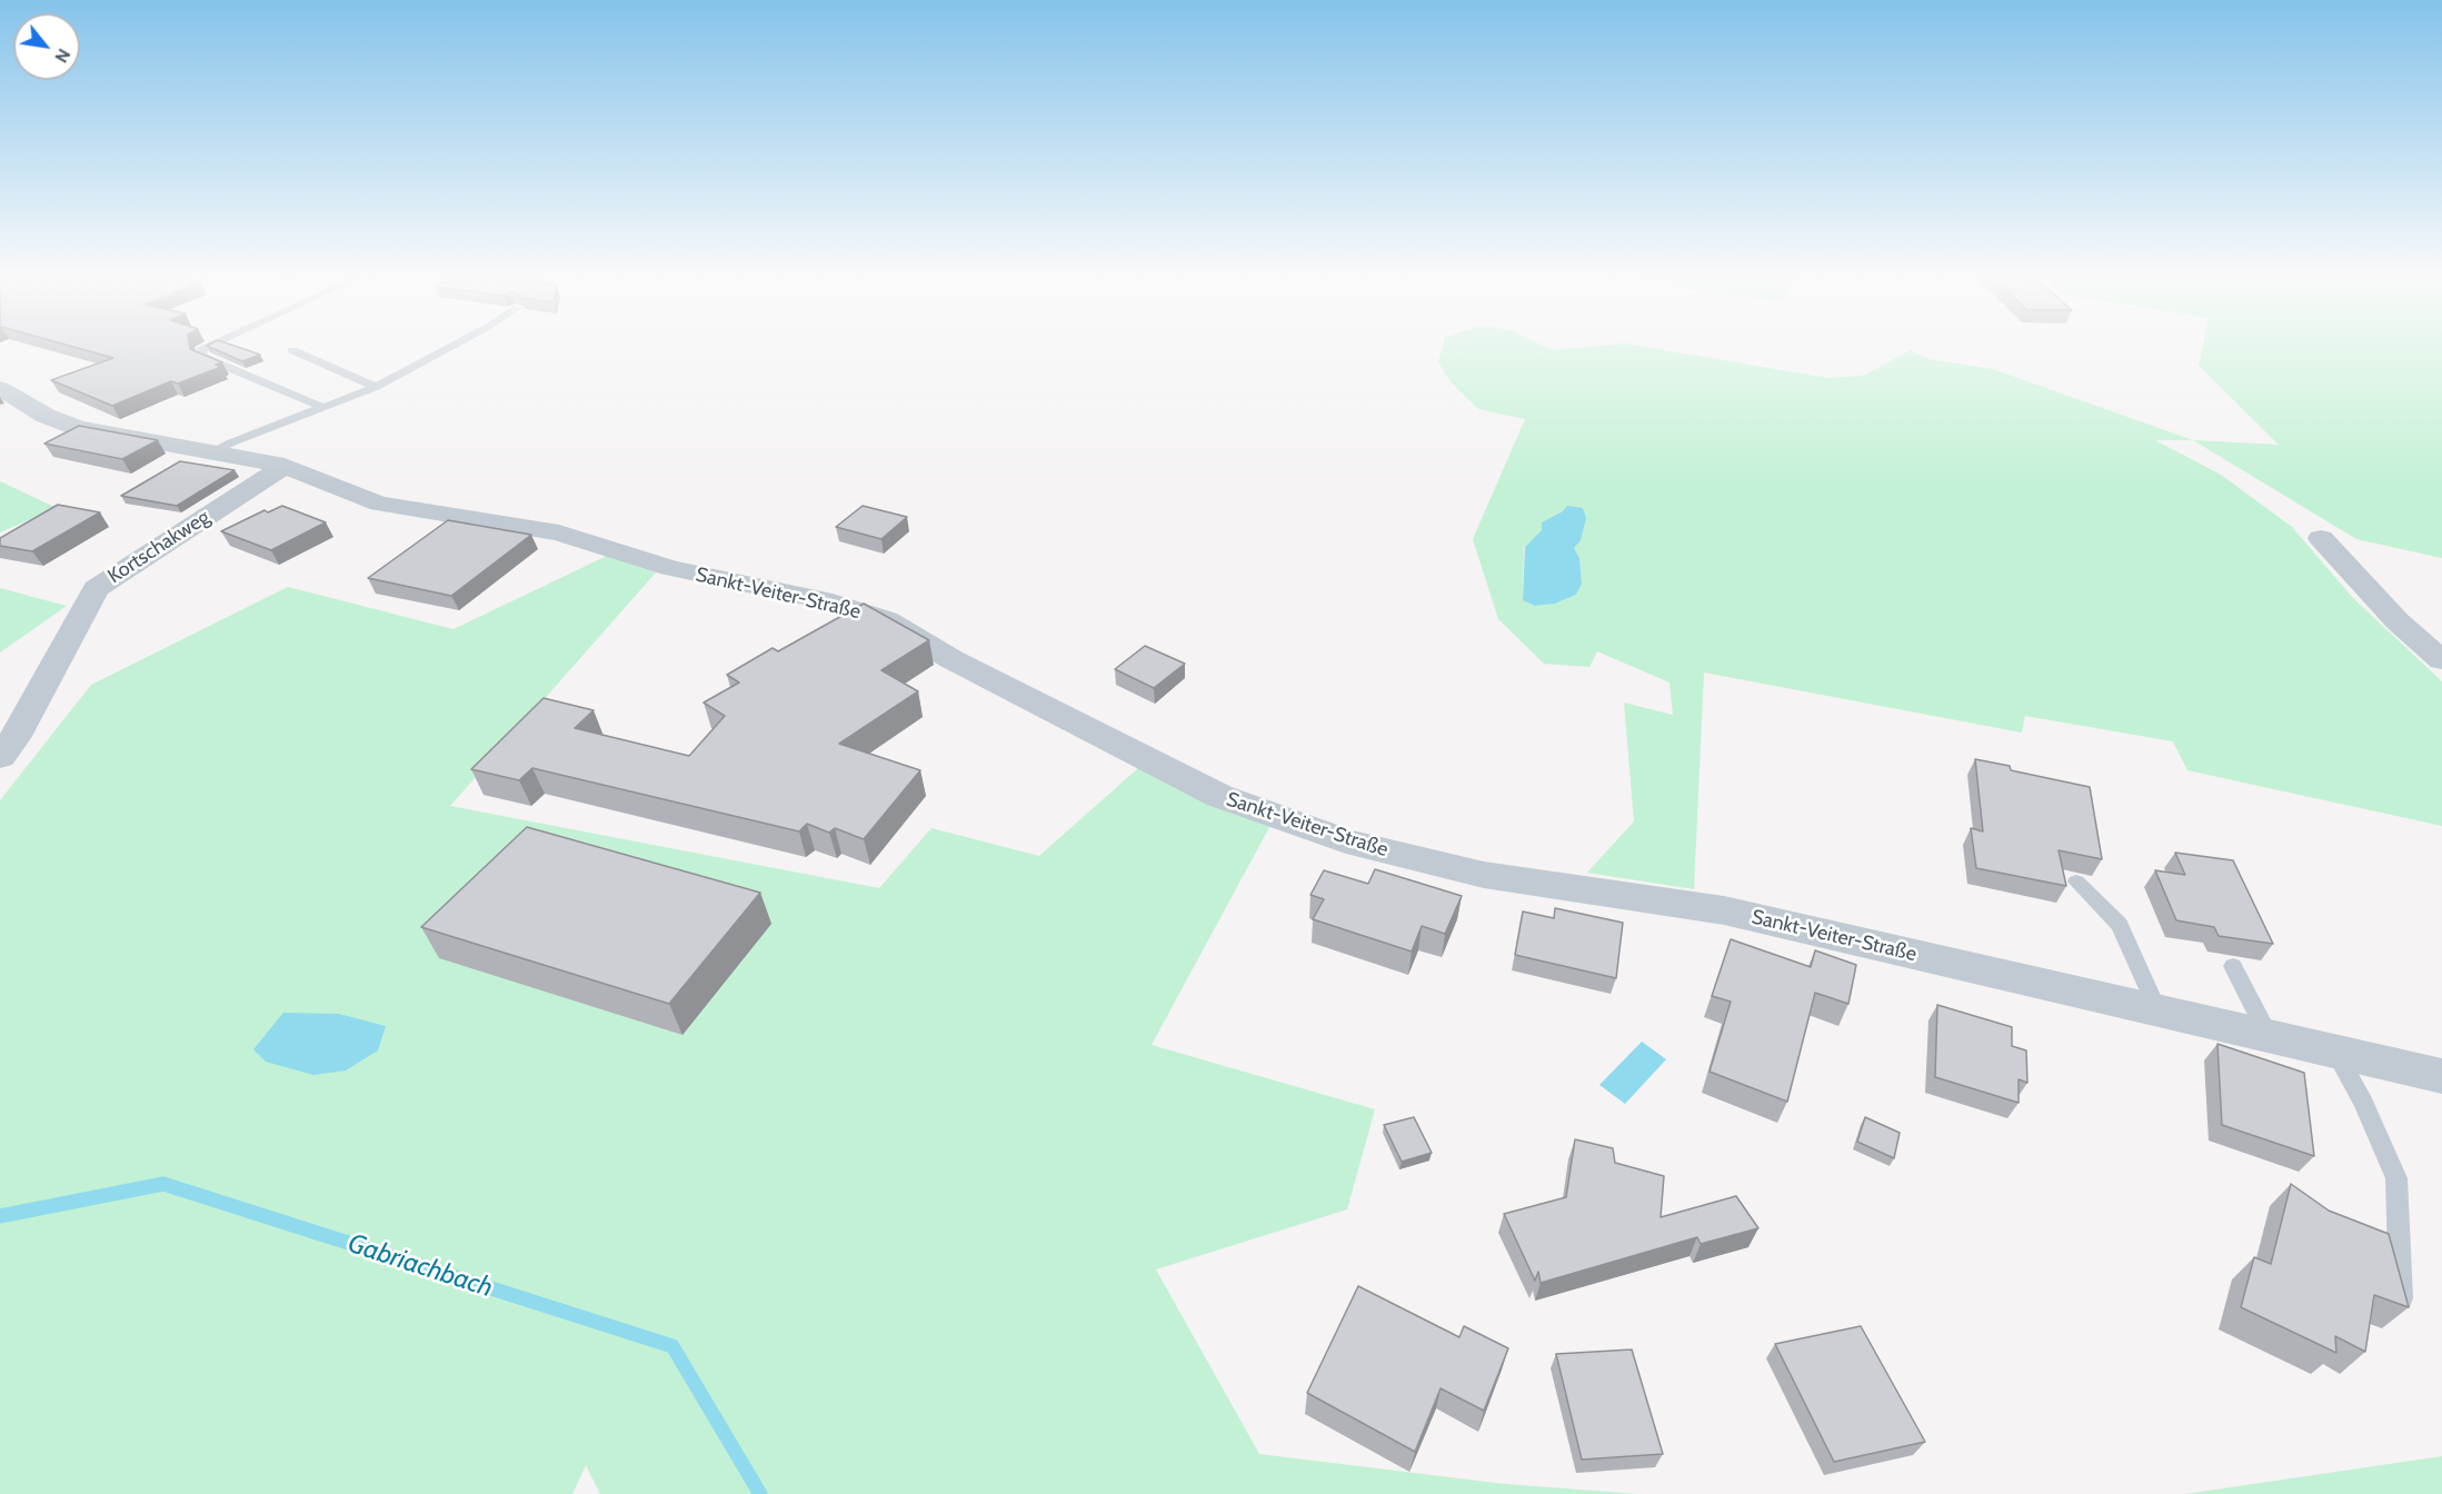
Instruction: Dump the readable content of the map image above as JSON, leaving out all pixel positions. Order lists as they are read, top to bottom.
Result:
{
  "streets": {
    "street": ["Kortschakweg", "Sankt-Veiter-Straße"]
  },
  "crossings": [
    ["Kortschakweg", "Sankt-Veiter-Straße"]
  ],
  "water": ["Gabriachbach"],
  "north": "bottom right"
}
